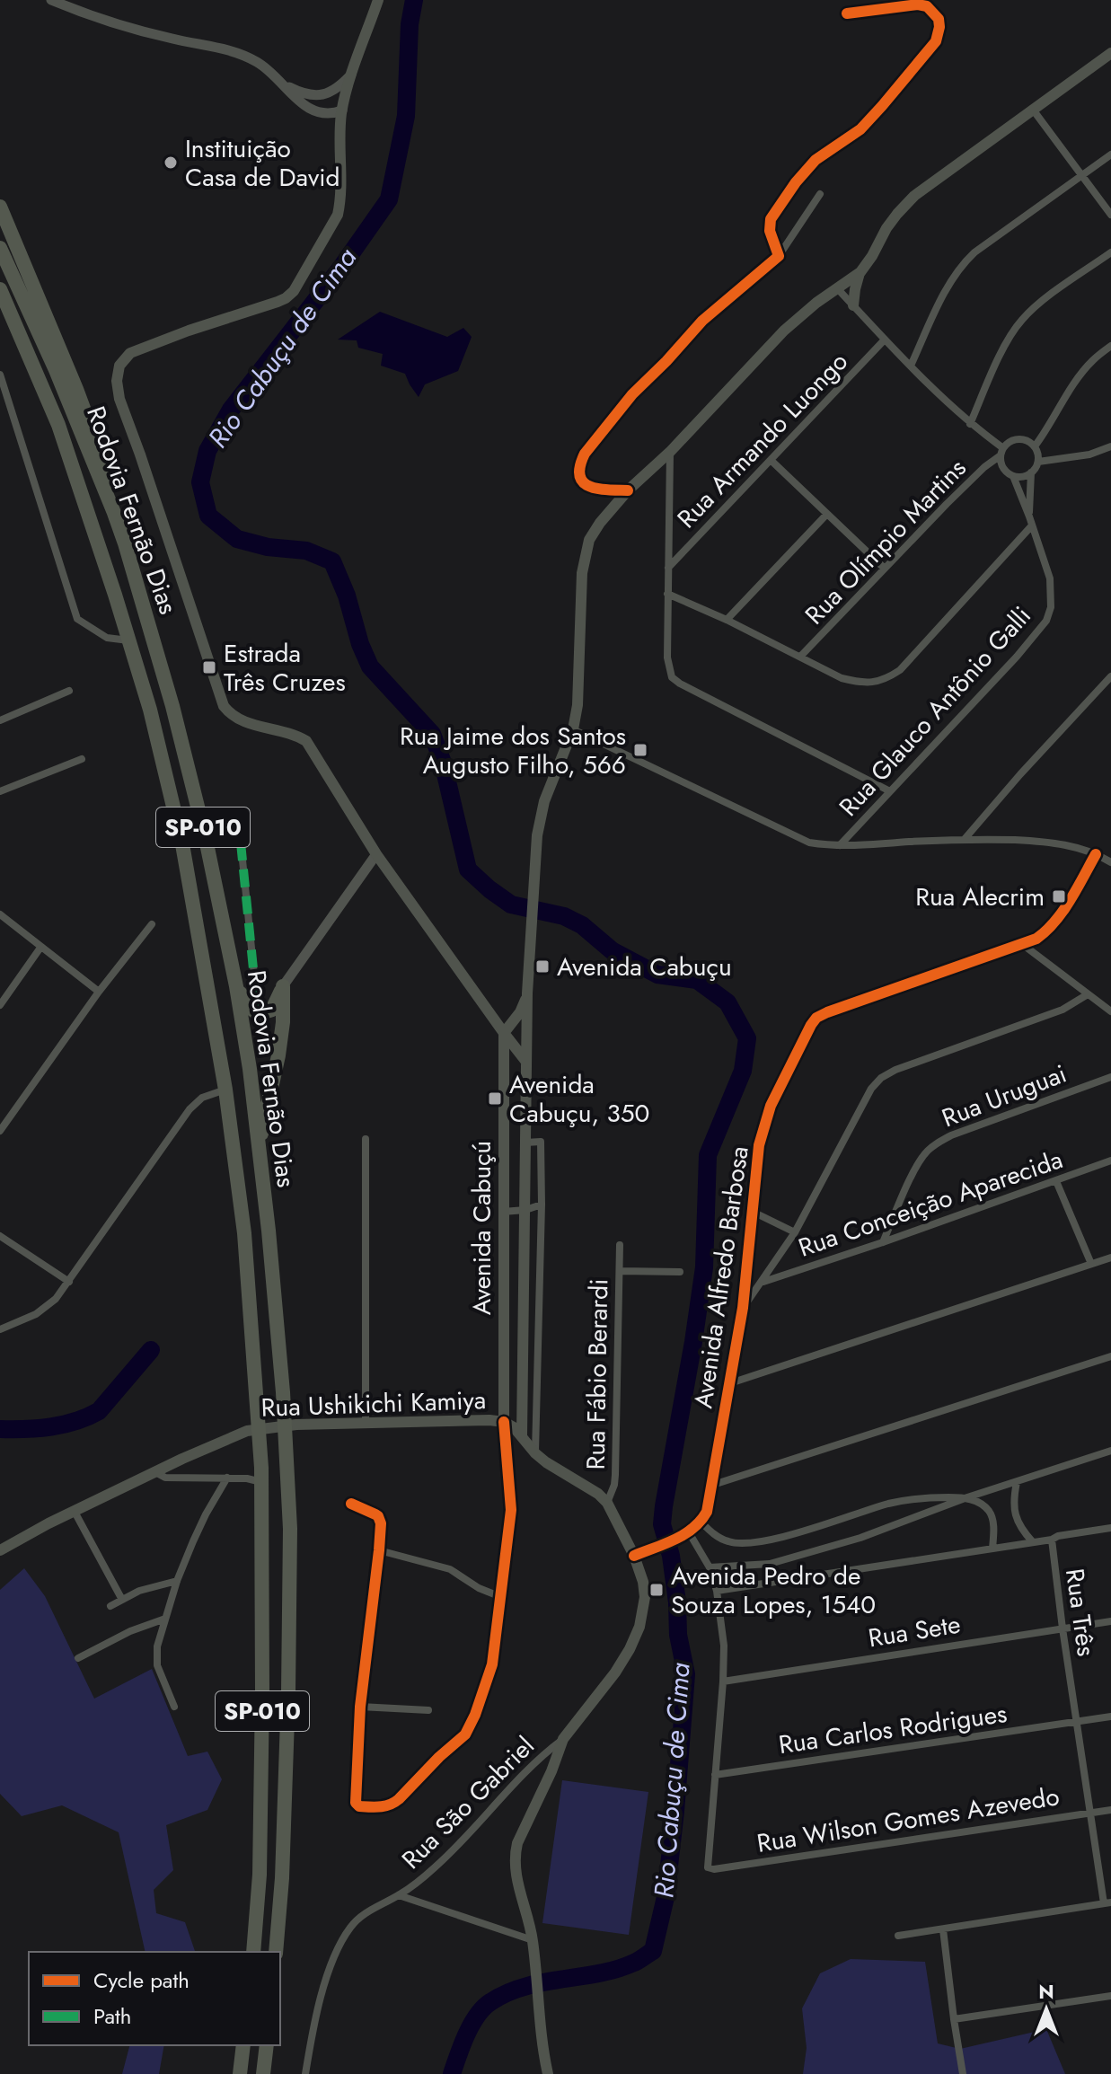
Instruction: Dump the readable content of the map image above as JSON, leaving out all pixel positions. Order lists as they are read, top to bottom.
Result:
{
  "streets": {
    "highway": ["Rodovia Fernão Dias", "SP-010"],
    "main road": ["Avenida Cabuçú", "Rua Ushikichi Kamiya"],
    "street": [
      "Rua Armando Luongo",
      "Rua Olímpio Martins",
      "Rua Glauco Antônio Galli",
      "Rua Uruguai",
      "Rua Conceição Aparecida",
      "Avenida Alfredo Barbosa",
      "Rua Fábio Berardi",
      "Rua Três",
      "Rua Sete",
      "Rua Carlos Rodrigues",
      "Rua São Gabriel",
      "Rua Wilson Gomes Azevedo"
    ]
  },
  "crossings": [
    ["Rua Olímpio Martins", "Rua Glauco Antônio Galli"],
    ["Rua Uruguai", "Rua Conceição Aparecida"],
    ["Avenida Cabuçú", "Rua Ushikichi Kamiya"],
    ["Rua Fábio Berardi", "Rua Ushikichi Kamiya"],
    ["Rua Ushikichi Kamiya", "Rua São Gabriel"],
    ["Rua Três", "Rua Sete"],
    ["Rua Três", "Rua Carlos Rodrigues"],
    ["Rua Três", "Rua Wilson Gomes Azevedo"],
    ["Rua Carlos Rodrigues", "Rua Wilson Gomes Azevedo"]
  ],
  "water": ["Rio Cabuçu de Cima"],
  "places": {
    "other": ["Instituição Casa de David"],
    "transit": [
      "Estrada Três Cruzes",
      "Rua Jaime dos Santos Augusto Filho, 566",
      "Rua Alecrim",
      "Avenida Cabuçu",
      "Avenida Cabuçu, 350",
      "Avenida Pedro de Souza Lopes, 1540"
    ]
  },
  "legend": ["Cycle path", "Path"],
  "north": "top"
}
